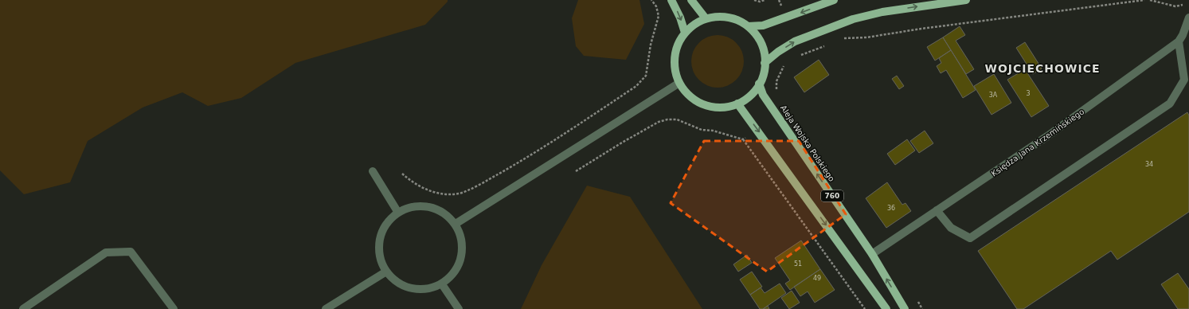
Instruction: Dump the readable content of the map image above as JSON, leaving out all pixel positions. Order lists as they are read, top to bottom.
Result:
{
  "streets": {
    "main road": ["Aleja Wojska Polskiego", "760"],
    "street": ["Księdza Jana Krzemińskiego"]
  },
  "crossings": [
    ["Księdza Jana Krzemińskiego", "Aleja Wojska Polskiego"],
    ["Aleja Wojska Polskiego", "760"]
  ],
  "districts": ["WOJCIECHOWICE"],
  "house_numbers": [
    "3",
    "3A",
    "34",
    "36",
    "51",
    "49"
  ]
}
